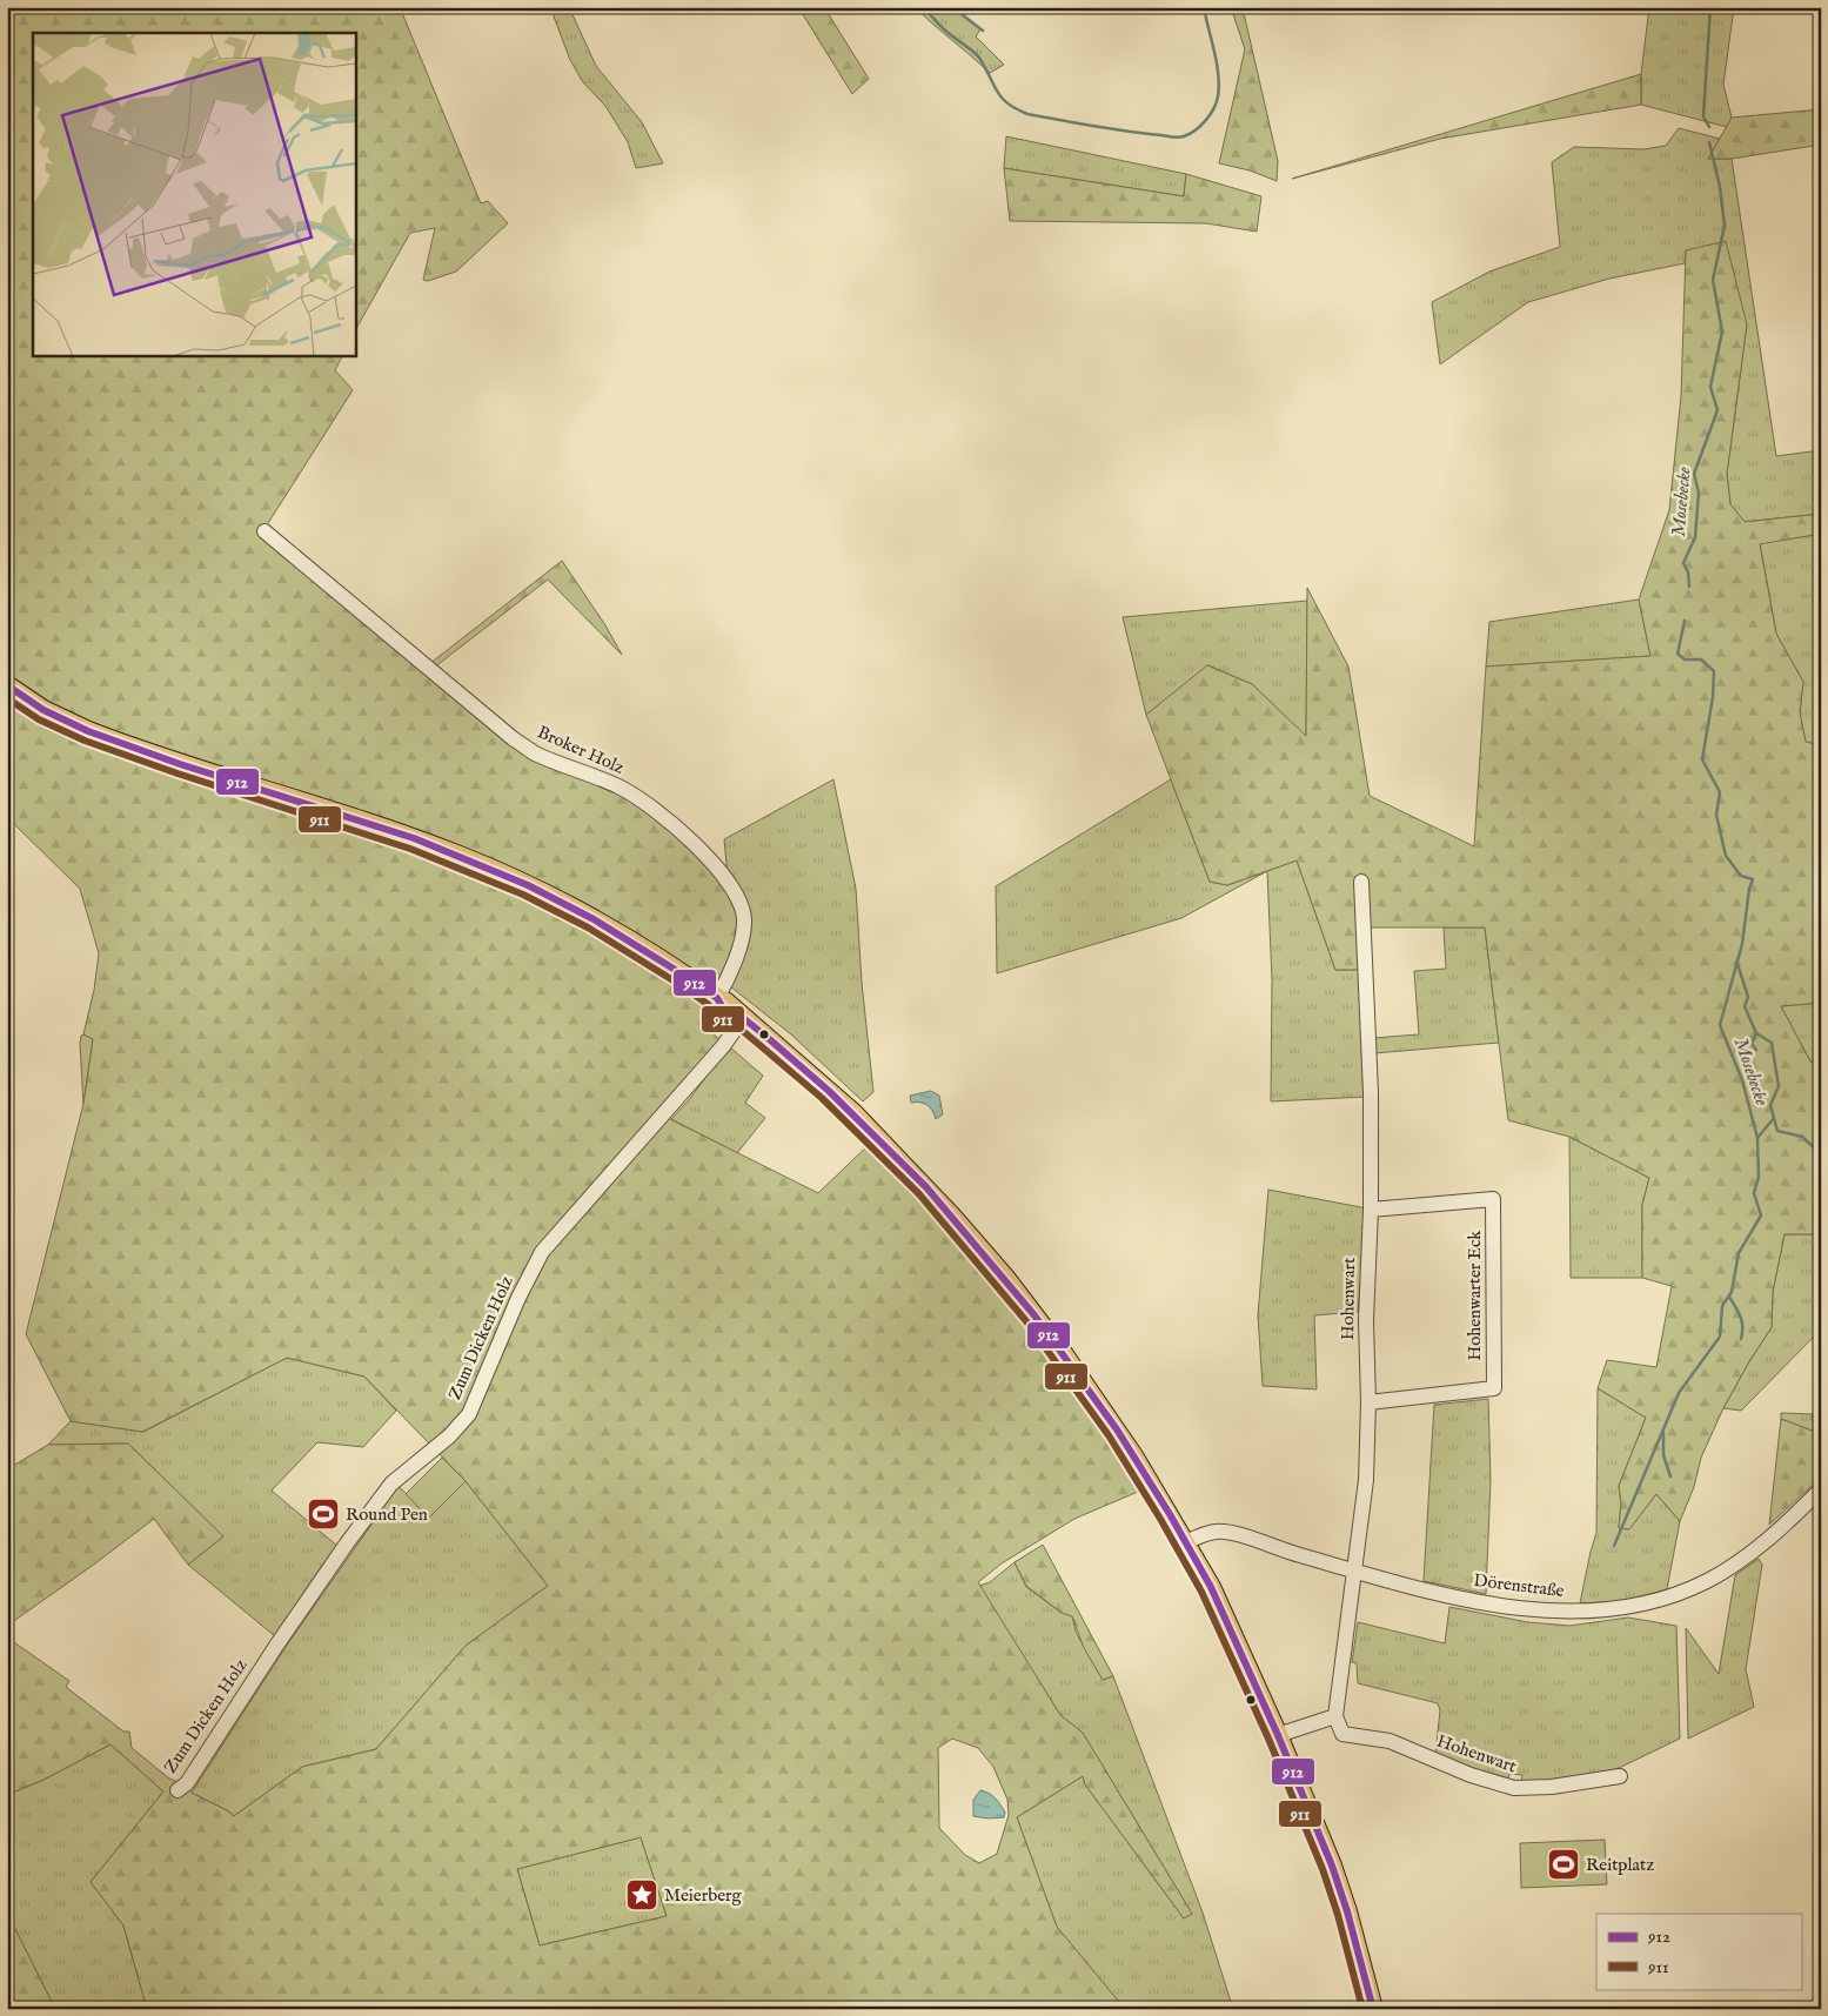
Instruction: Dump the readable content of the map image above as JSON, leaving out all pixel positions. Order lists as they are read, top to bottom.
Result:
{
  "streets": {
    "street": [
      "Broker Holz",
      "Hohenwarter Eck",
      "Hohenwart",
      "Zum Dicken Holz",
      "Dörenstraße"
    ]
  },
  "crossings": [
    ["Hohenwarter Eck", "Hohenwart"],
    ["Hohenwart", "Dörenstraße"]
  ],
  "water": ["Mosebecke"],
  "places": {
    "sports": ["Round Pen", "Reitplatz"],
    "place": ["Meierberg"]
  },
  "lines": ["transit line 912", "transit line 911"],
  "legend": ["912", "911"]
}
